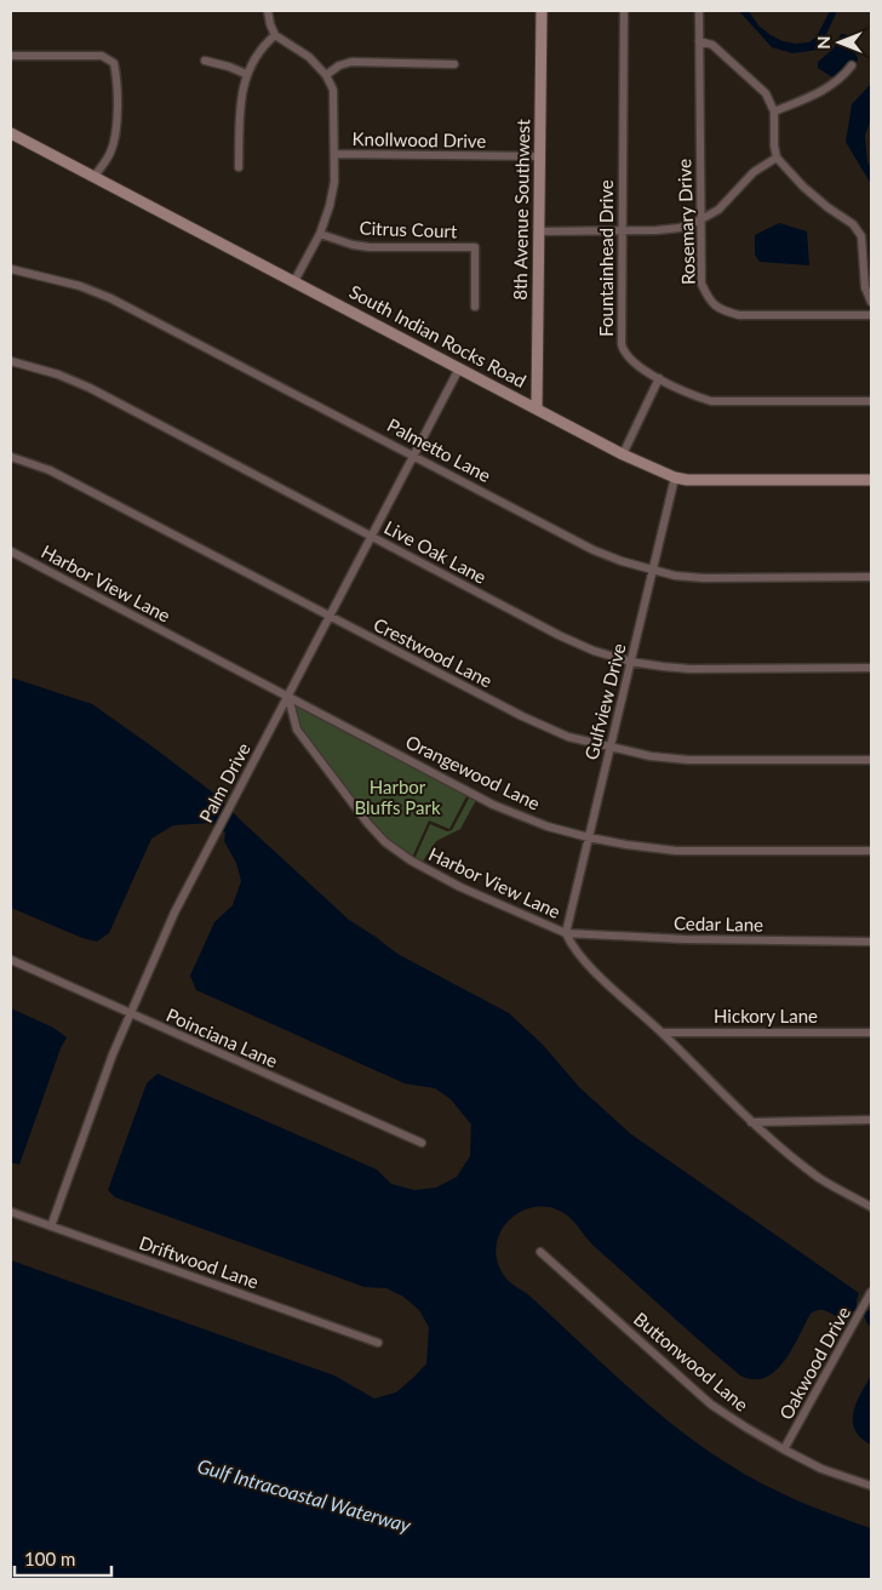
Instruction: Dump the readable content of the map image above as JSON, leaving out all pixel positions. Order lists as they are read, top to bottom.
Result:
{
  "streets": {
    "street": [
      "Knollwood Drive",
      "8th Avenue Southwest",
      "Rosemary Drive",
      "Citrus Court",
      "Fountainhead Drive",
      "South Indian Rocks Road",
      "Palmetto Lane",
      "Live Oak Lane",
      "Harbor View Lane",
      "Crestwood Lane",
      "Gulfview Drive",
      "Orangewood Lane",
      "Palm Drive",
      "Cedar Lane",
      "Hickory Lane",
      "Poinciana Lane",
      "Driftwood Lane",
      "Buttonwood Lane",
      "Oakwood Drive"
    ]
  },
  "crossings": [
    ["Knollwood Drive", "8th Avenue Southwest"],
    ["8th Avenue Southwest", "South Indian Rocks Road"],
    ["South Indian Rocks Road", "Gulfview Drive"],
    ["South Indian Rocks Road", "Palm Drive"],
    ["Palmetto Lane", "Gulfview Drive"],
    ["Palmetto Lane", "Palm Drive"],
    ["Live Oak Lane", "Gulfview Drive"],
    ["Live Oak Lane", "Palm Drive"],
    ["Harbor View Lane", "Gulfview Drive"],
    ["Harbor View Lane", "Orangewood Lane"],
    ["Harbor View Lane", "Palm Drive"],
    ["Harbor View Lane", "Cedar Lane"],
    ["Harbor View Lane", "Hickory Lane"],
    ["Crestwood Lane", "Gulfview Drive"],
    ["Crestwood Lane", "Palm Drive"],
    ["Gulfview Drive", "Orangewood Lane"],
    ["Gulfview Drive", "Cedar Lane"],
    ["Orangewood Lane", "Palm Drive"],
    ["Palm Drive", "Poinciana Lane"],
    ["Palm Drive", "Driftwood Lane"],
    ["Buttonwood Lane", "Oakwood Drive"]
  ],
  "water": ["Gulf Intracoastal Waterway"],
  "parks": ["Harbor Bluffs Park"],
  "scale_bar": "100 m",
  "north": "left"
}
